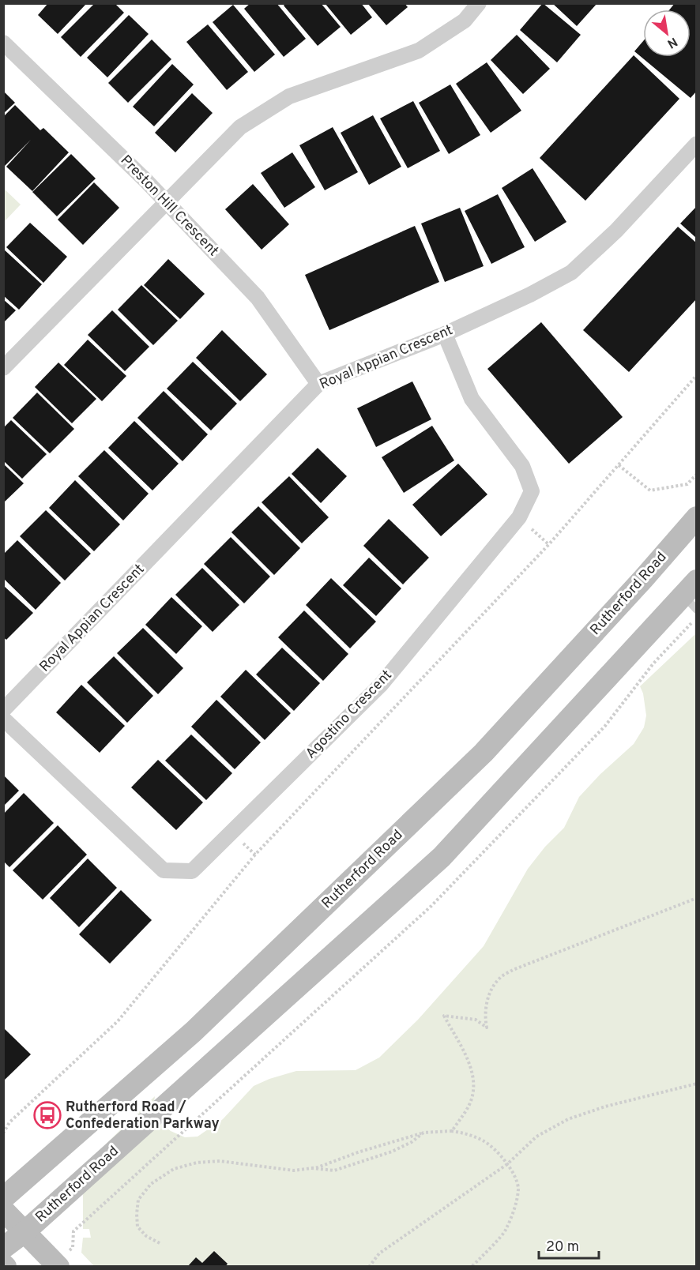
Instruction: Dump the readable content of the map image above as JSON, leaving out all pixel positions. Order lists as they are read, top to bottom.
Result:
{
  "streets": {
    "main road": ["Rutherford Road"],
    "street": ["Preston Hill Crescent", "Royal Appian Crescent", "Agostino Crescent"]
  },
  "crossings": [
    ["Preston Hill Crescent", "Royal Appian Crescent"],
    ["Royal Appian Crescent", "Agostino Crescent"]
  ],
  "places": {
    "bus stop": ["Rutherford Road / Confederation Parkway"]
  },
  "scale_bar": "20 m",
  "north": "bottom right"
}
